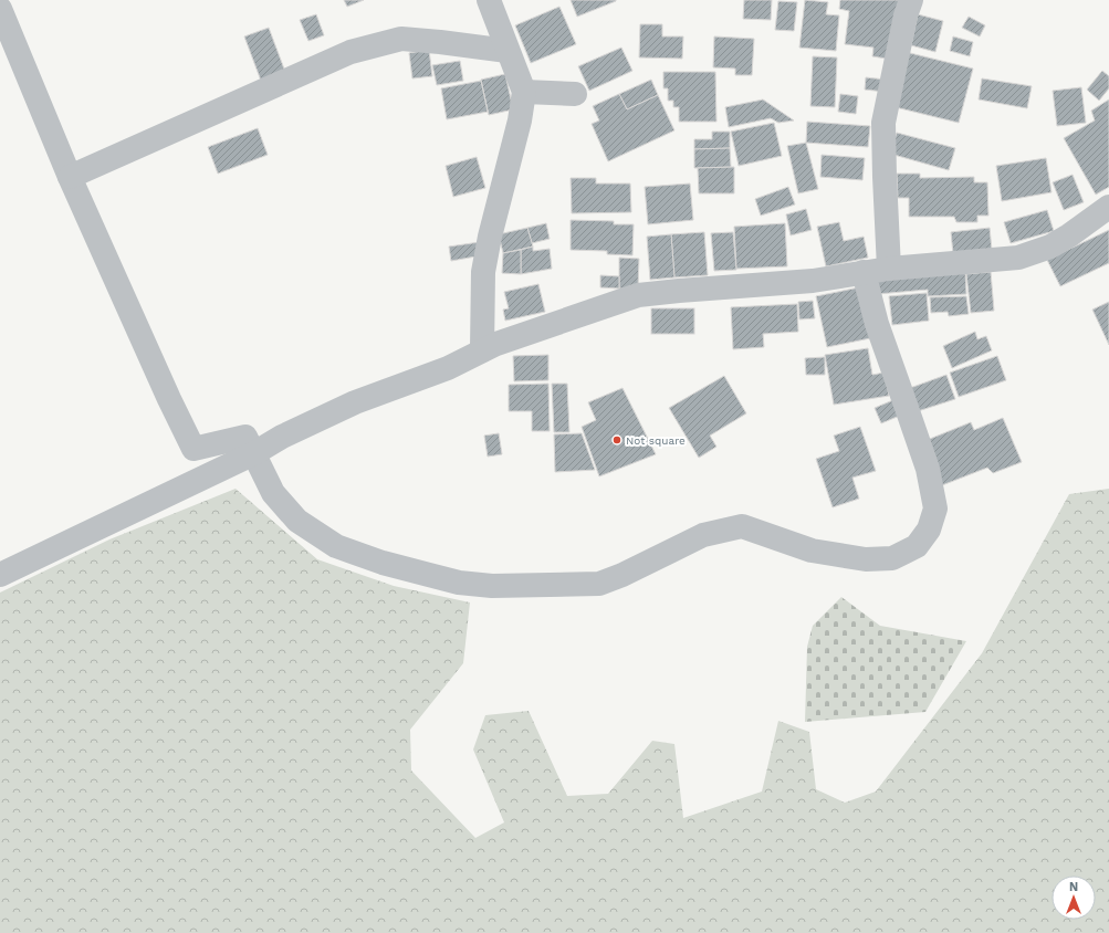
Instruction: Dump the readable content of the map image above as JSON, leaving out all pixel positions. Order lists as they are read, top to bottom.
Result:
{
  "places": ["Not square"],
  "north": "top"
}
